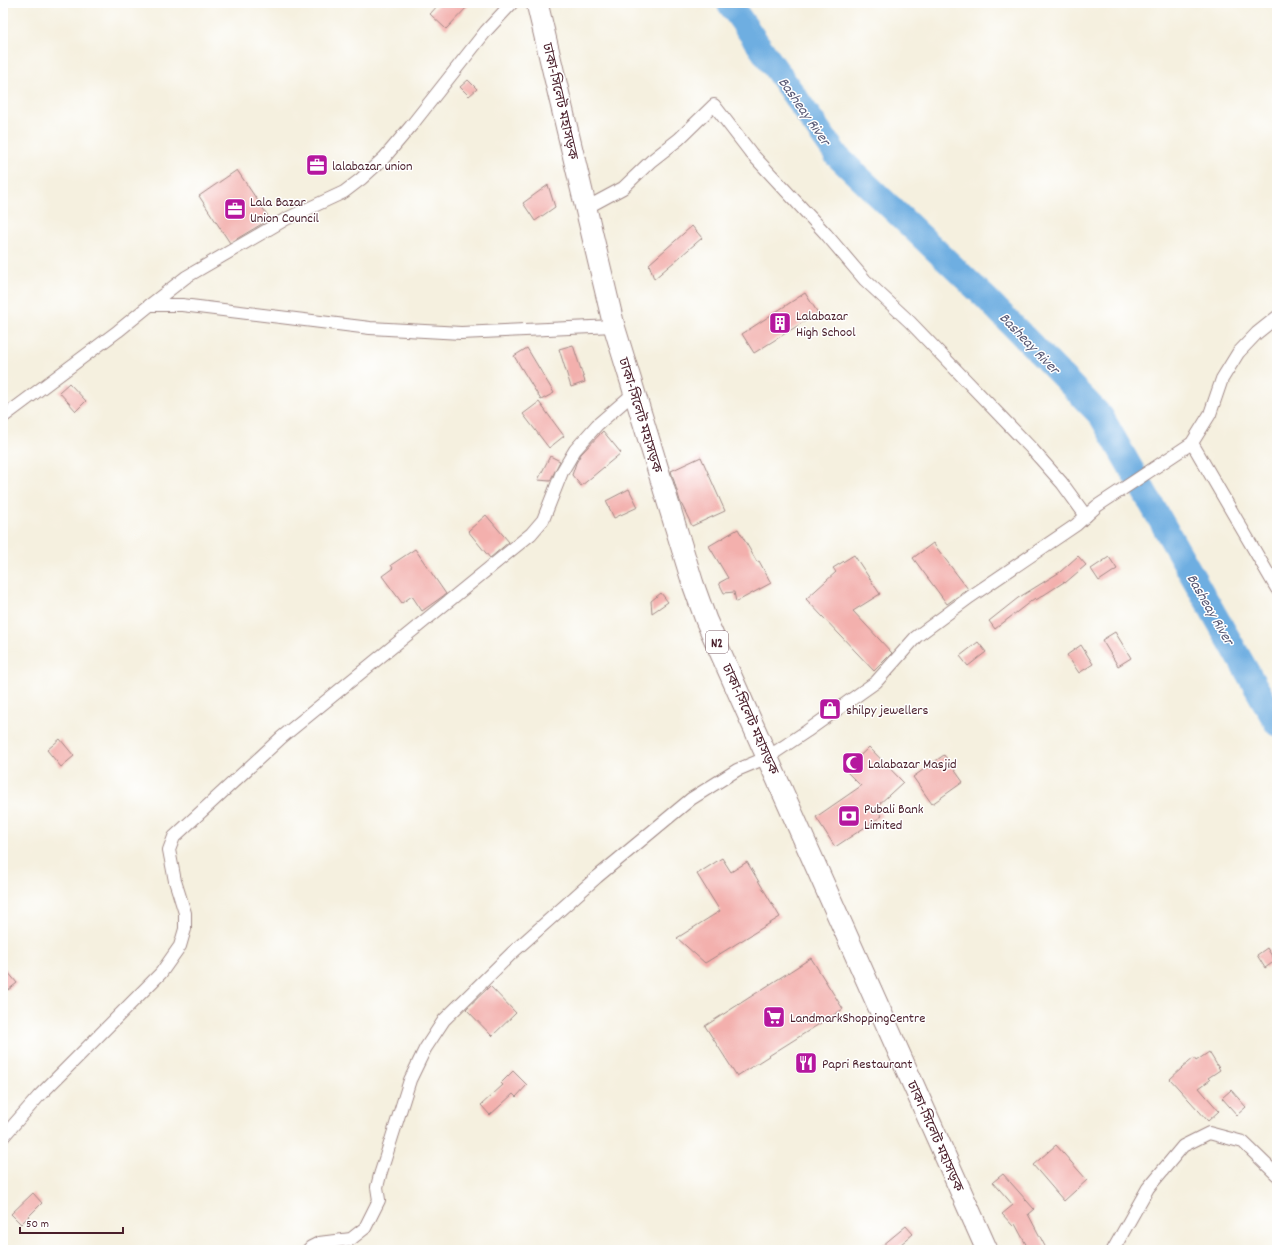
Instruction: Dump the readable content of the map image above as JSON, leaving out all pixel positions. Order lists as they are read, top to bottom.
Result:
{
  "streets": {
    "highway": ["ঢাকা-সিলেট মহাসড়ক", "N2"]
  },
  "water": ["Basheay River"],
  "places": {
    "office": ["lalabazar union", "Lala Bazar Union Council"],
    "building": ["Lalabazar High School"],
    "shop": ["shilpy jewellers"],
    "mosque": ["Lalabazar Masjid"],
    "bank": ["Pubali Bank Limited"],
    "supermarket": ["LandmarkShoppingCentre"],
    "restaurant": ["Papri Restaurant"]
  },
  "scale_bar": "50 m"
}
